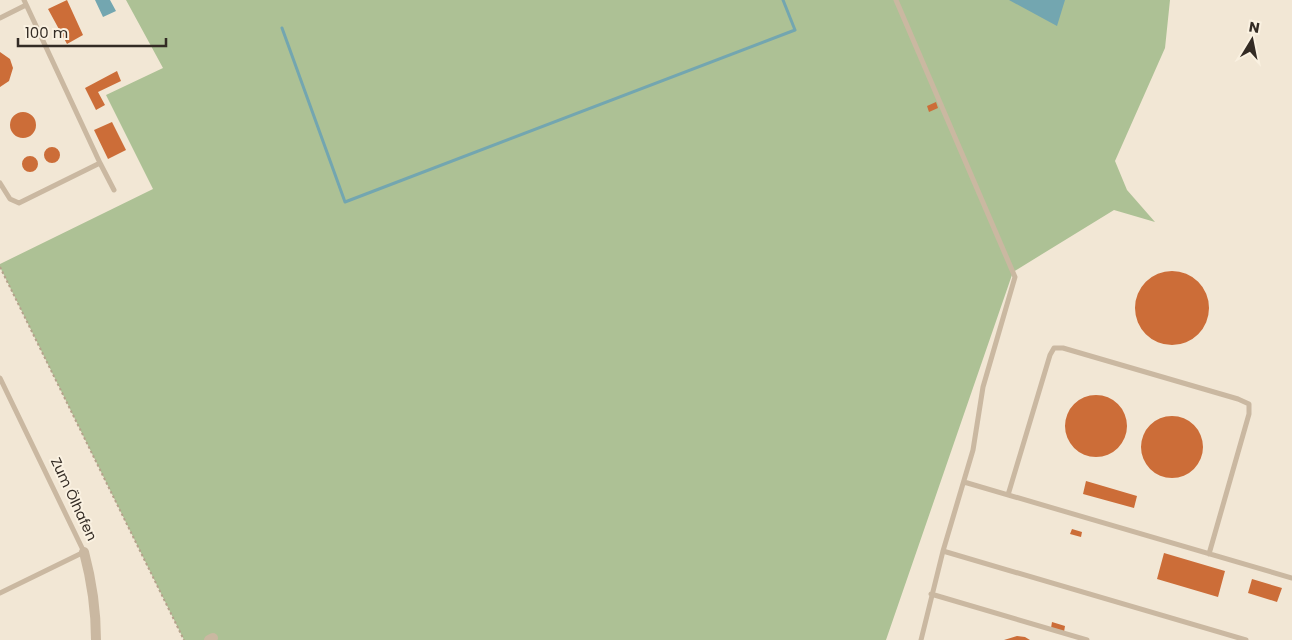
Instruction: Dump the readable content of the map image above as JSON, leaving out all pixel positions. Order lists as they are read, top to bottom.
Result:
{
  "streets": {
    "street": ["Zum Ölhafen"]
  },
  "scale_bar": "100 m",
  "north": "top"
}
